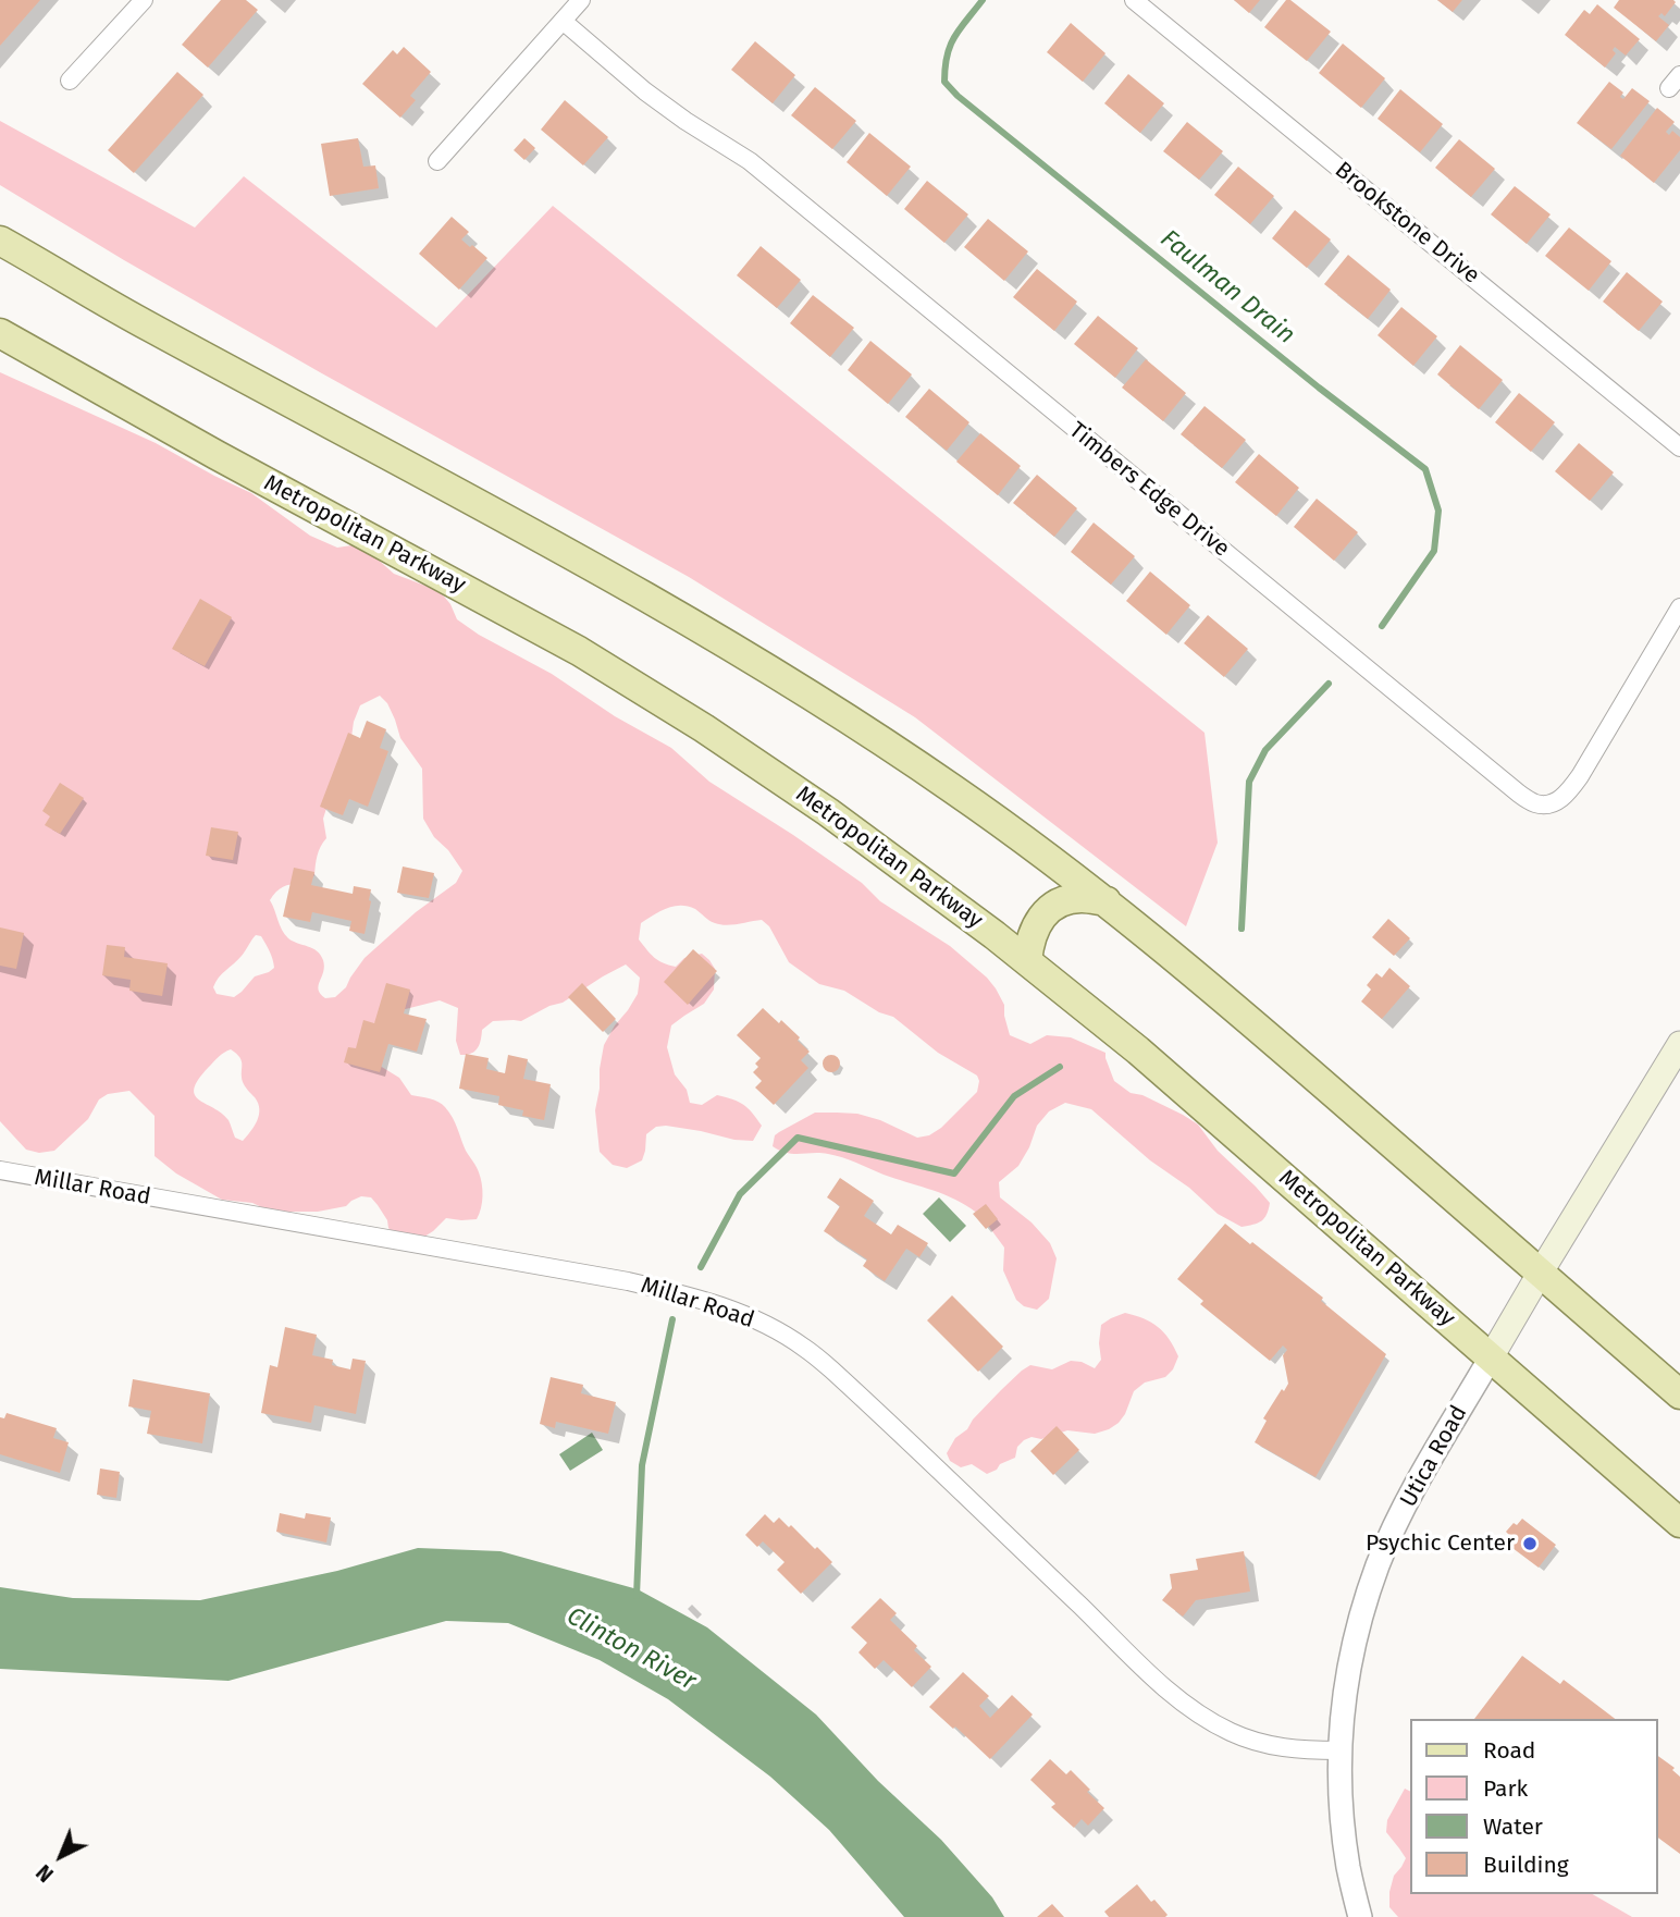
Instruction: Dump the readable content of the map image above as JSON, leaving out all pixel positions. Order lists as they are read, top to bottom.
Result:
{
  "streets": {
    "main road": ["Metropolitan Parkway", "Utica Road"],
    "street": ["Brookstone Drive", "Timbers Edge Drive", "Millar Road"]
  },
  "crossings": [
    ["Metropolitan Parkway", "Utica Road"],
    ["Millar Road", "Utica Road"]
  ],
  "water": ["Faulman Drain", "Clinton River"],
  "places": ["Psychic Center"],
  "legend": [
    "Road",
    "Park",
    "Water",
    "Building"
  ],
  "north": "bottom left"
}
